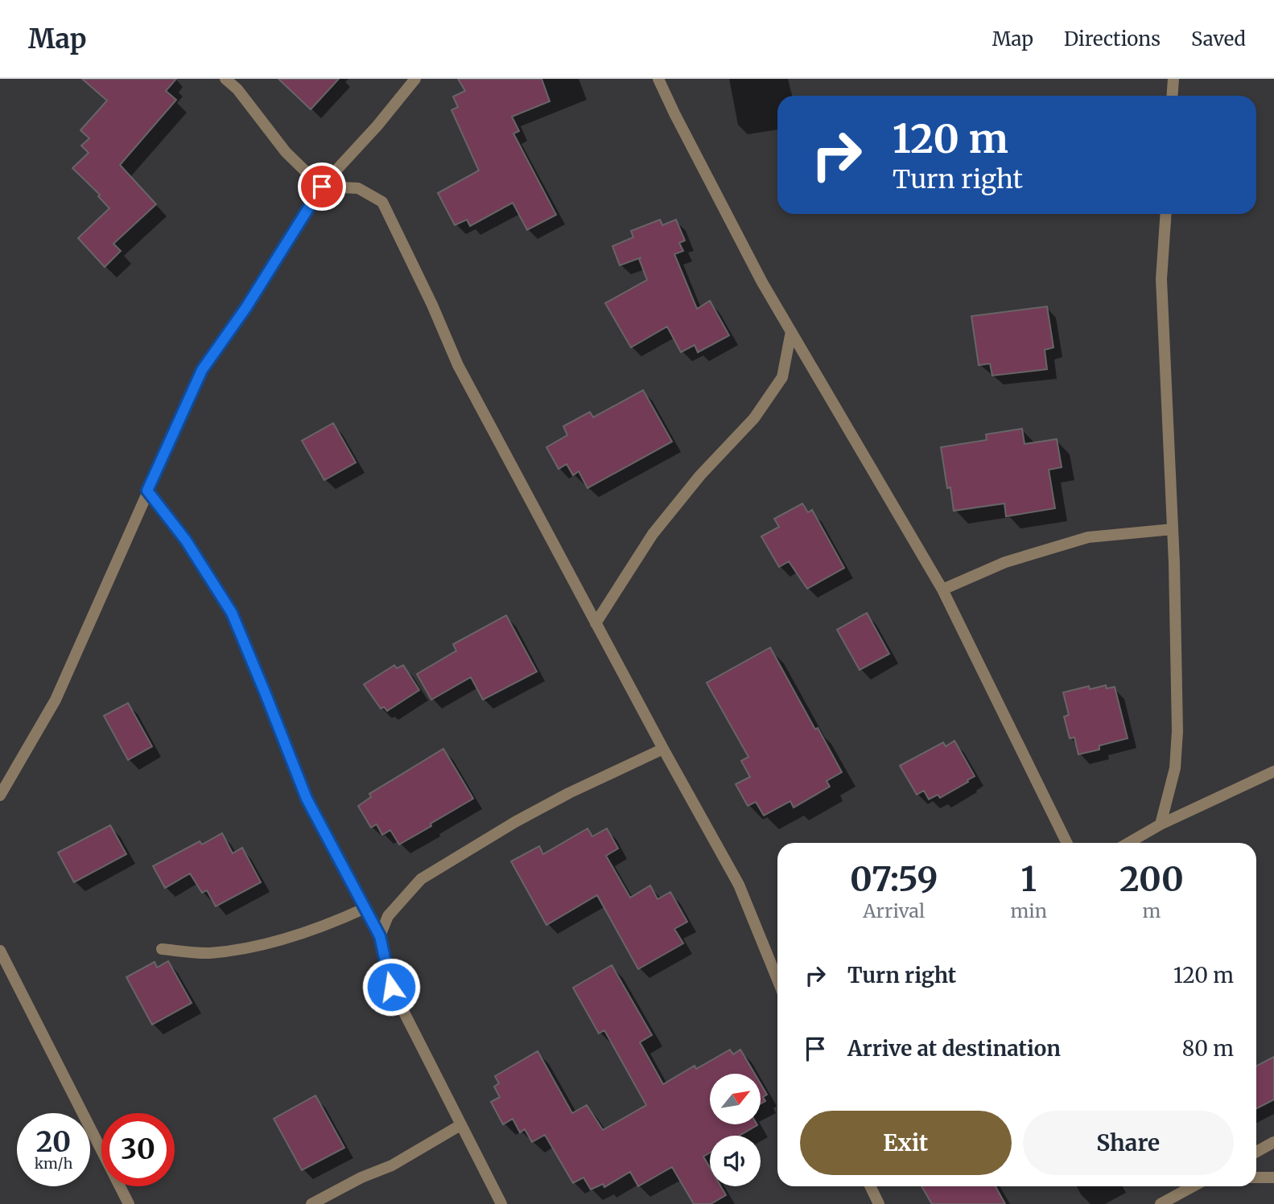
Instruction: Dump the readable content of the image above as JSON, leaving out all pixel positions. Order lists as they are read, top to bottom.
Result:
{
  "north": "top right",
  "page": {
    "header": "Map",
    "nav": ["Map", "Directions", "Saved"],
    "turn": ["120 m", "Turn right"],
    "eta": [
      "07:59",
      "Arrival",
      "1",
      "min",
      "200",
      "m"
    ],
    "list": [
      {
        "name": "Turn right",
        "value": "120 m"
      },
      {
        "name": "Arrive at destination",
        "value": "80 m"
      }
    ],
    "buttons": ["Exit", "Share"],
    "speed": "20 km/h",
    "limit": "30"
  }
}
